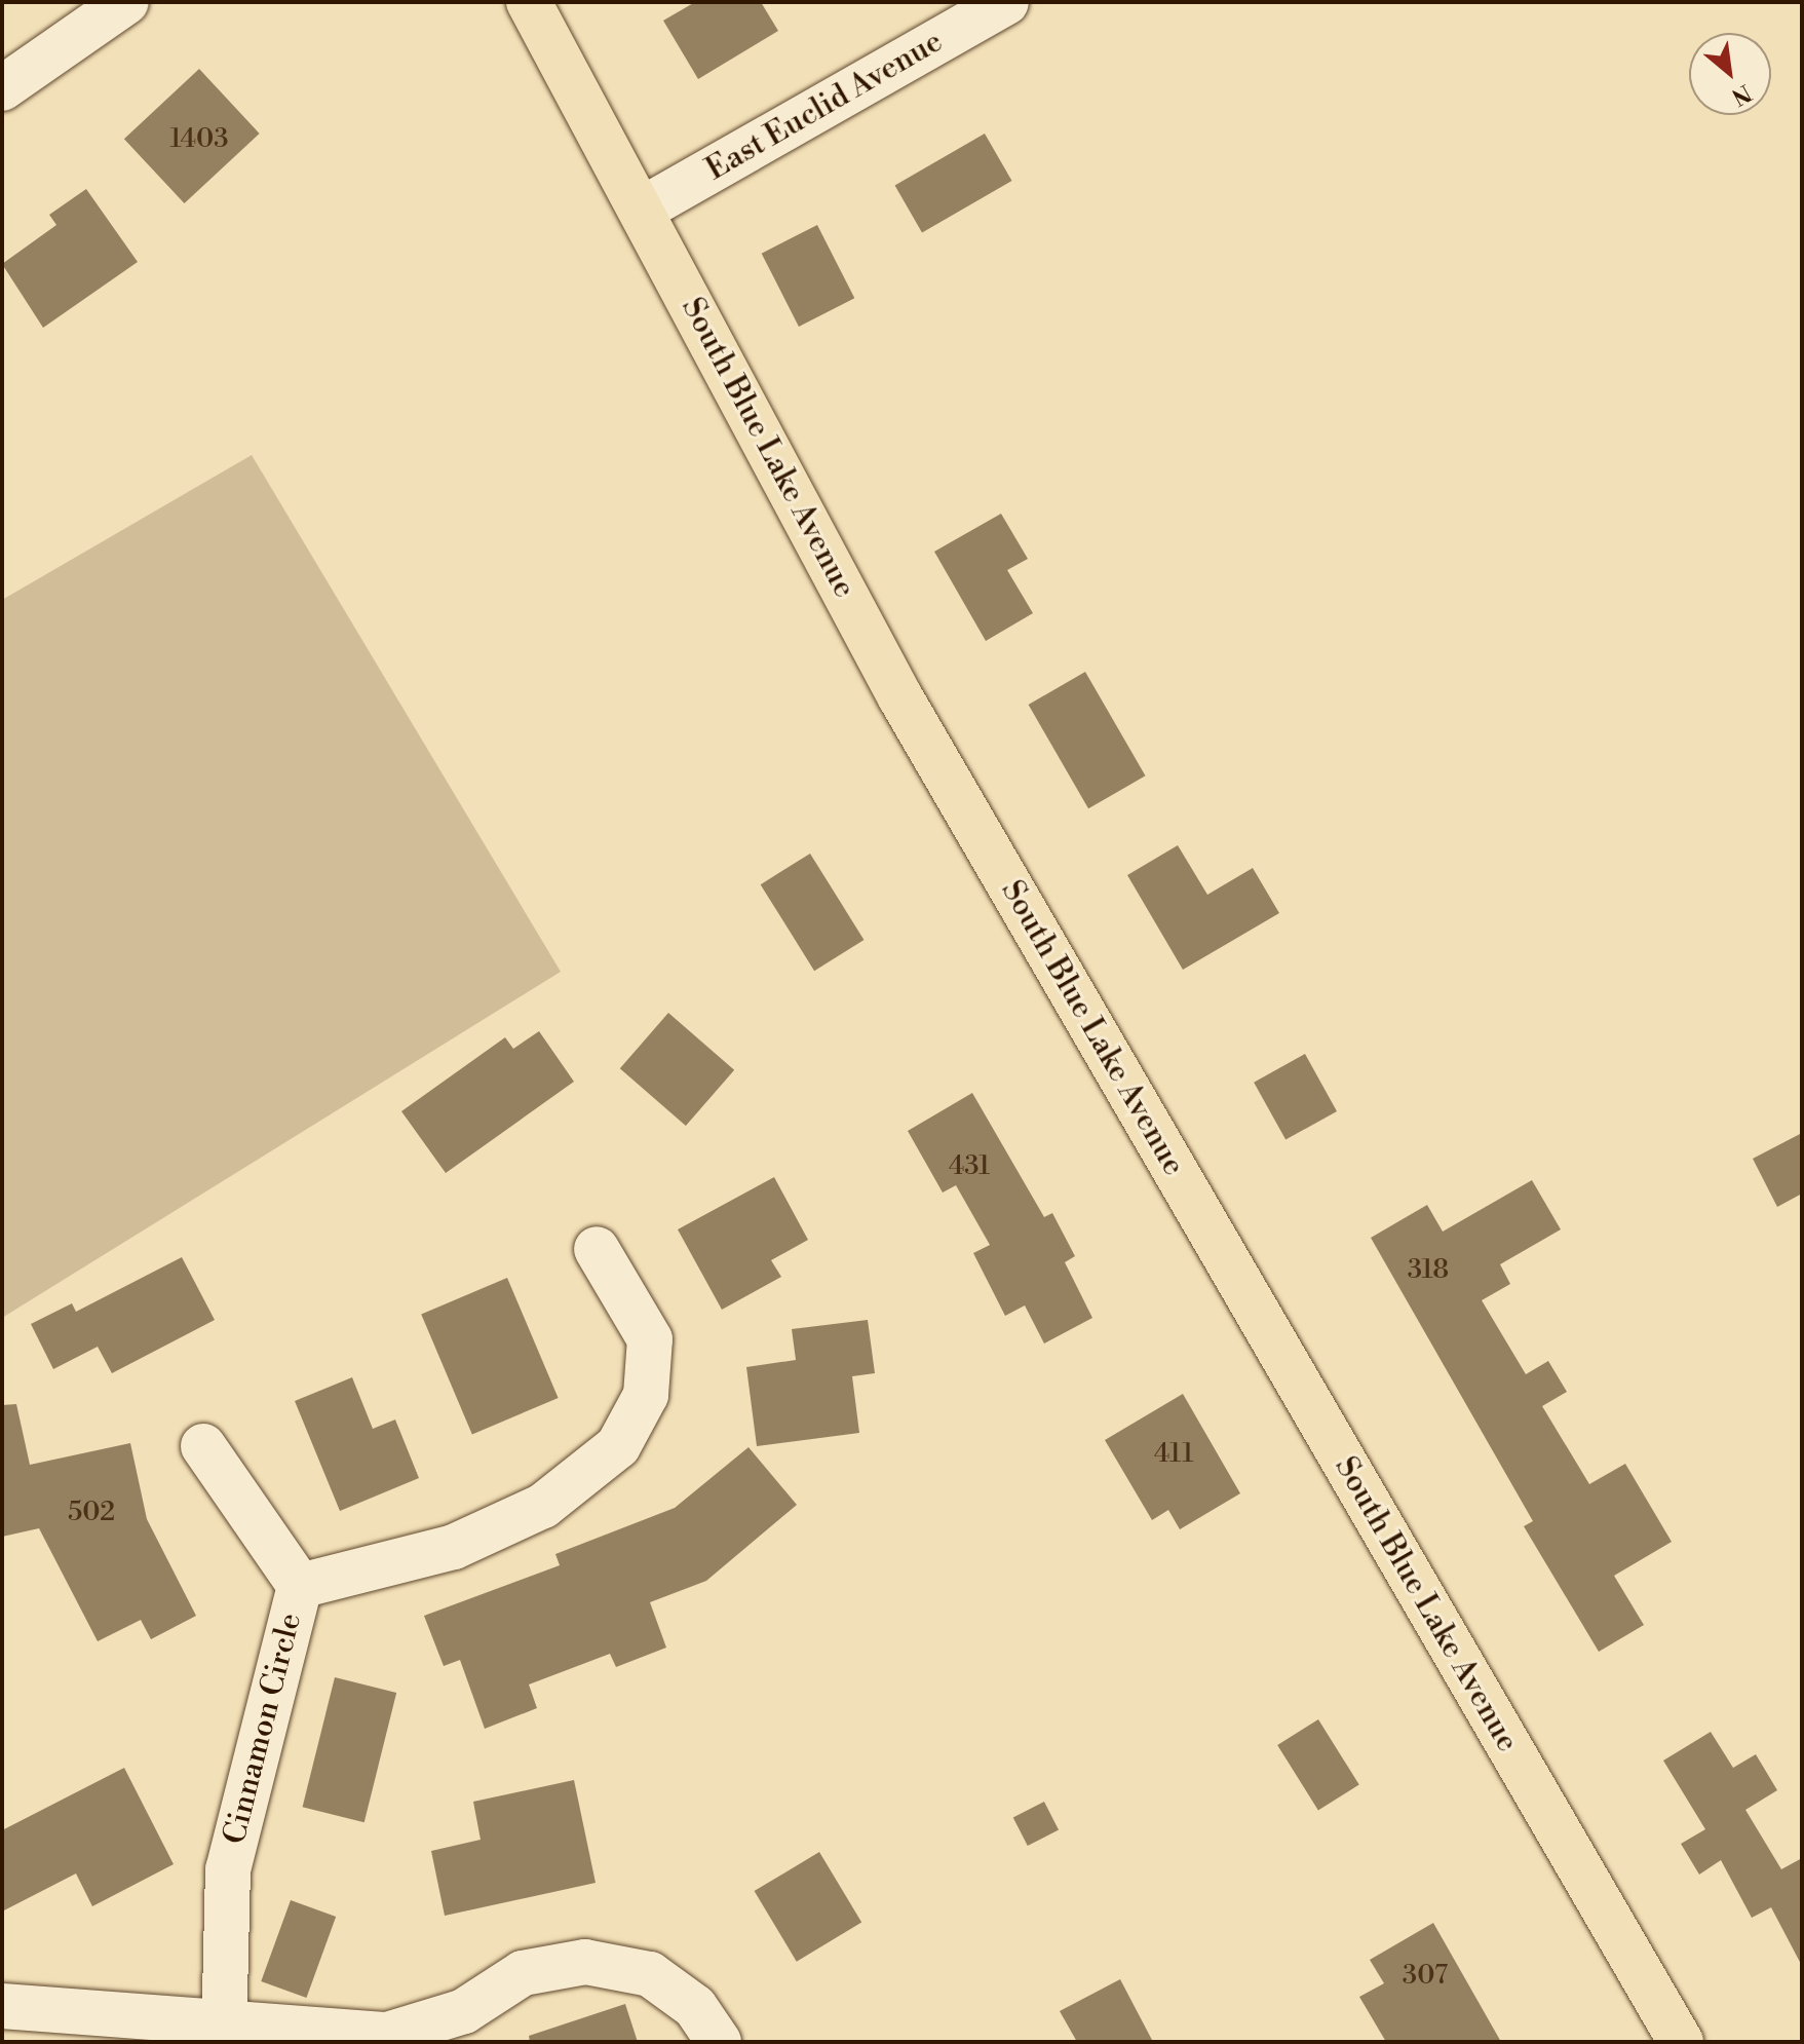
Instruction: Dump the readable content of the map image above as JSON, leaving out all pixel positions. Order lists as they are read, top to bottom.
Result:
{
  "streets": {
    "main road": ["South Blue Lake Avenue"],
    "street": ["East Euclid Avenue", "Cinnamon Circle"]
  },
  "crossings": [
    ["East Euclid Avenue", "South Blue Lake Avenue"]
  ],
  "house_numbers": [
    "1403",
    "431",
    "318",
    "411",
    "502",
    "307"
  ],
  "north": "bottom right"
}
